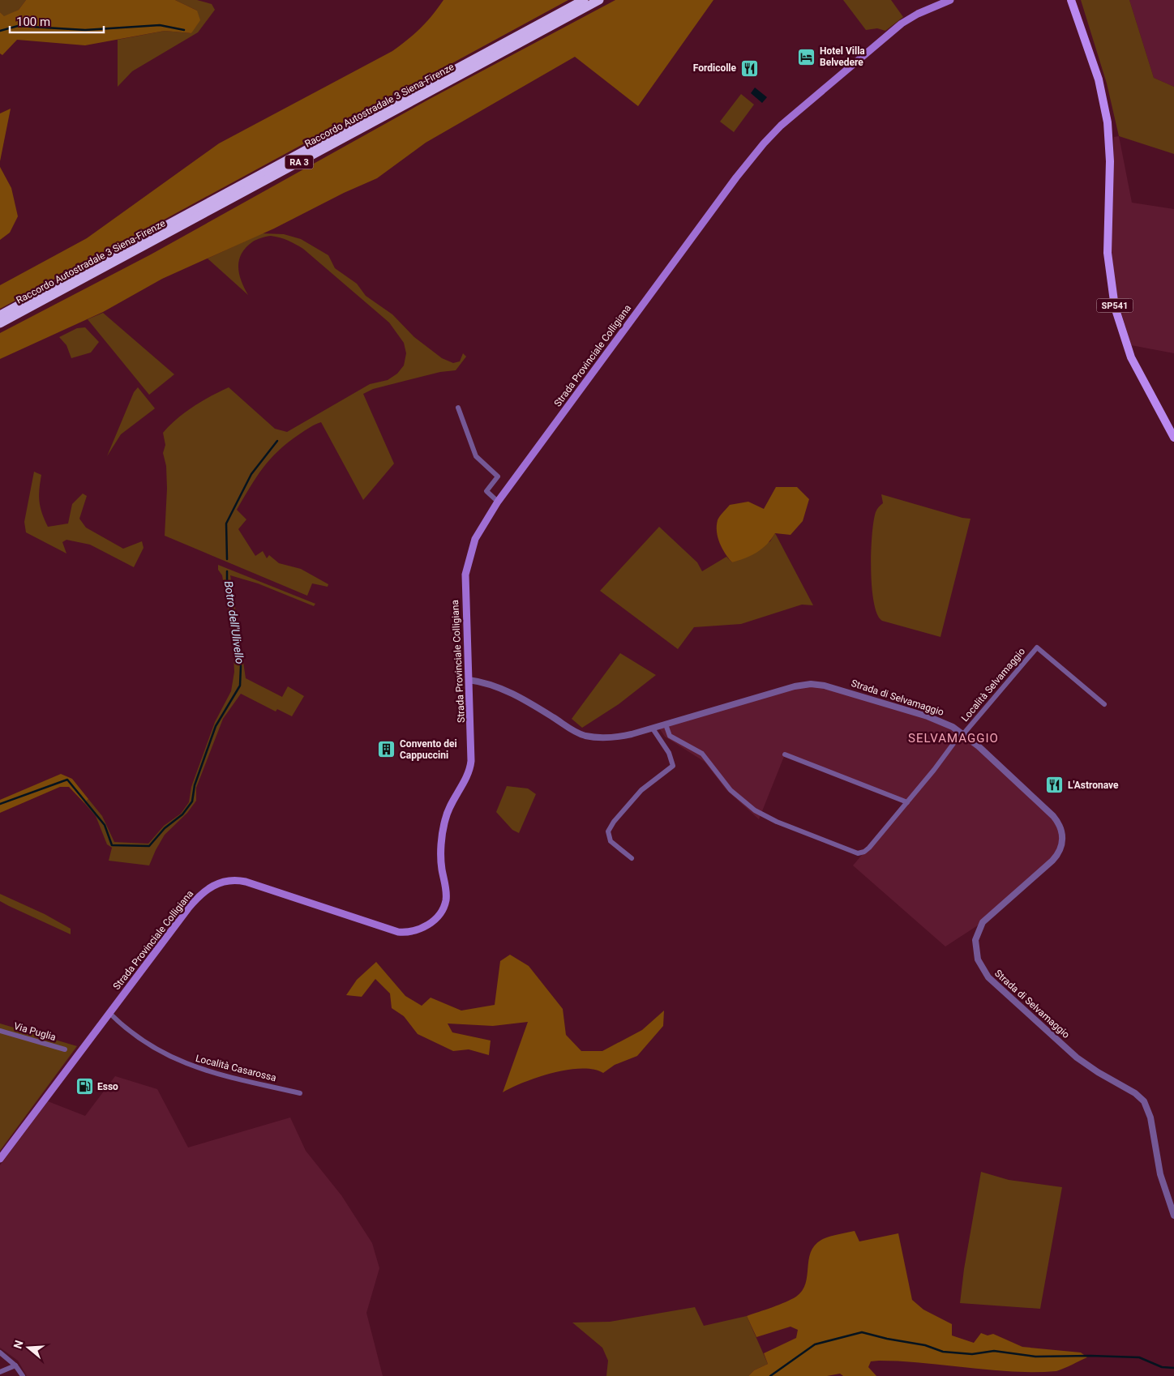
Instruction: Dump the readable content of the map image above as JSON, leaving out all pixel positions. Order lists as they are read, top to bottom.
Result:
{
  "streets": {
    "highway": ["Raccordo Autostradale 3 Siena-Firenze", "RA 3"],
    "main road": ["SP541", "Strada Provinciale Colligiana"],
    "street": [
      "Località Selvamaggio",
      "Strada di Selvamaggio",
      "Via Puglia",
      "Località Casarossa"
    ]
  },
  "crossings": [
    ["Strada Provinciale Colligiana", "Strada di Selvamaggio"],
    ["Strada Provinciale Colligiana", "Località Casarossa"],
    ["Località Selvamaggio", "Strada di Selvamaggio"]
  ],
  "districts": ["SELVAMAGGIO"],
  "water": ["Botro dell'Ulivello"],
  "places": {
    "hotel": ["Hotel Villa Belvedere"],
    "restaurant": ["Fordicolle", "L'Astronave"],
    "building": ["Convento dei Cappuccini"],
    "fuel station": ["Esso"]
  },
  "scale_bar": "100 m",
  "north": "left"
}
